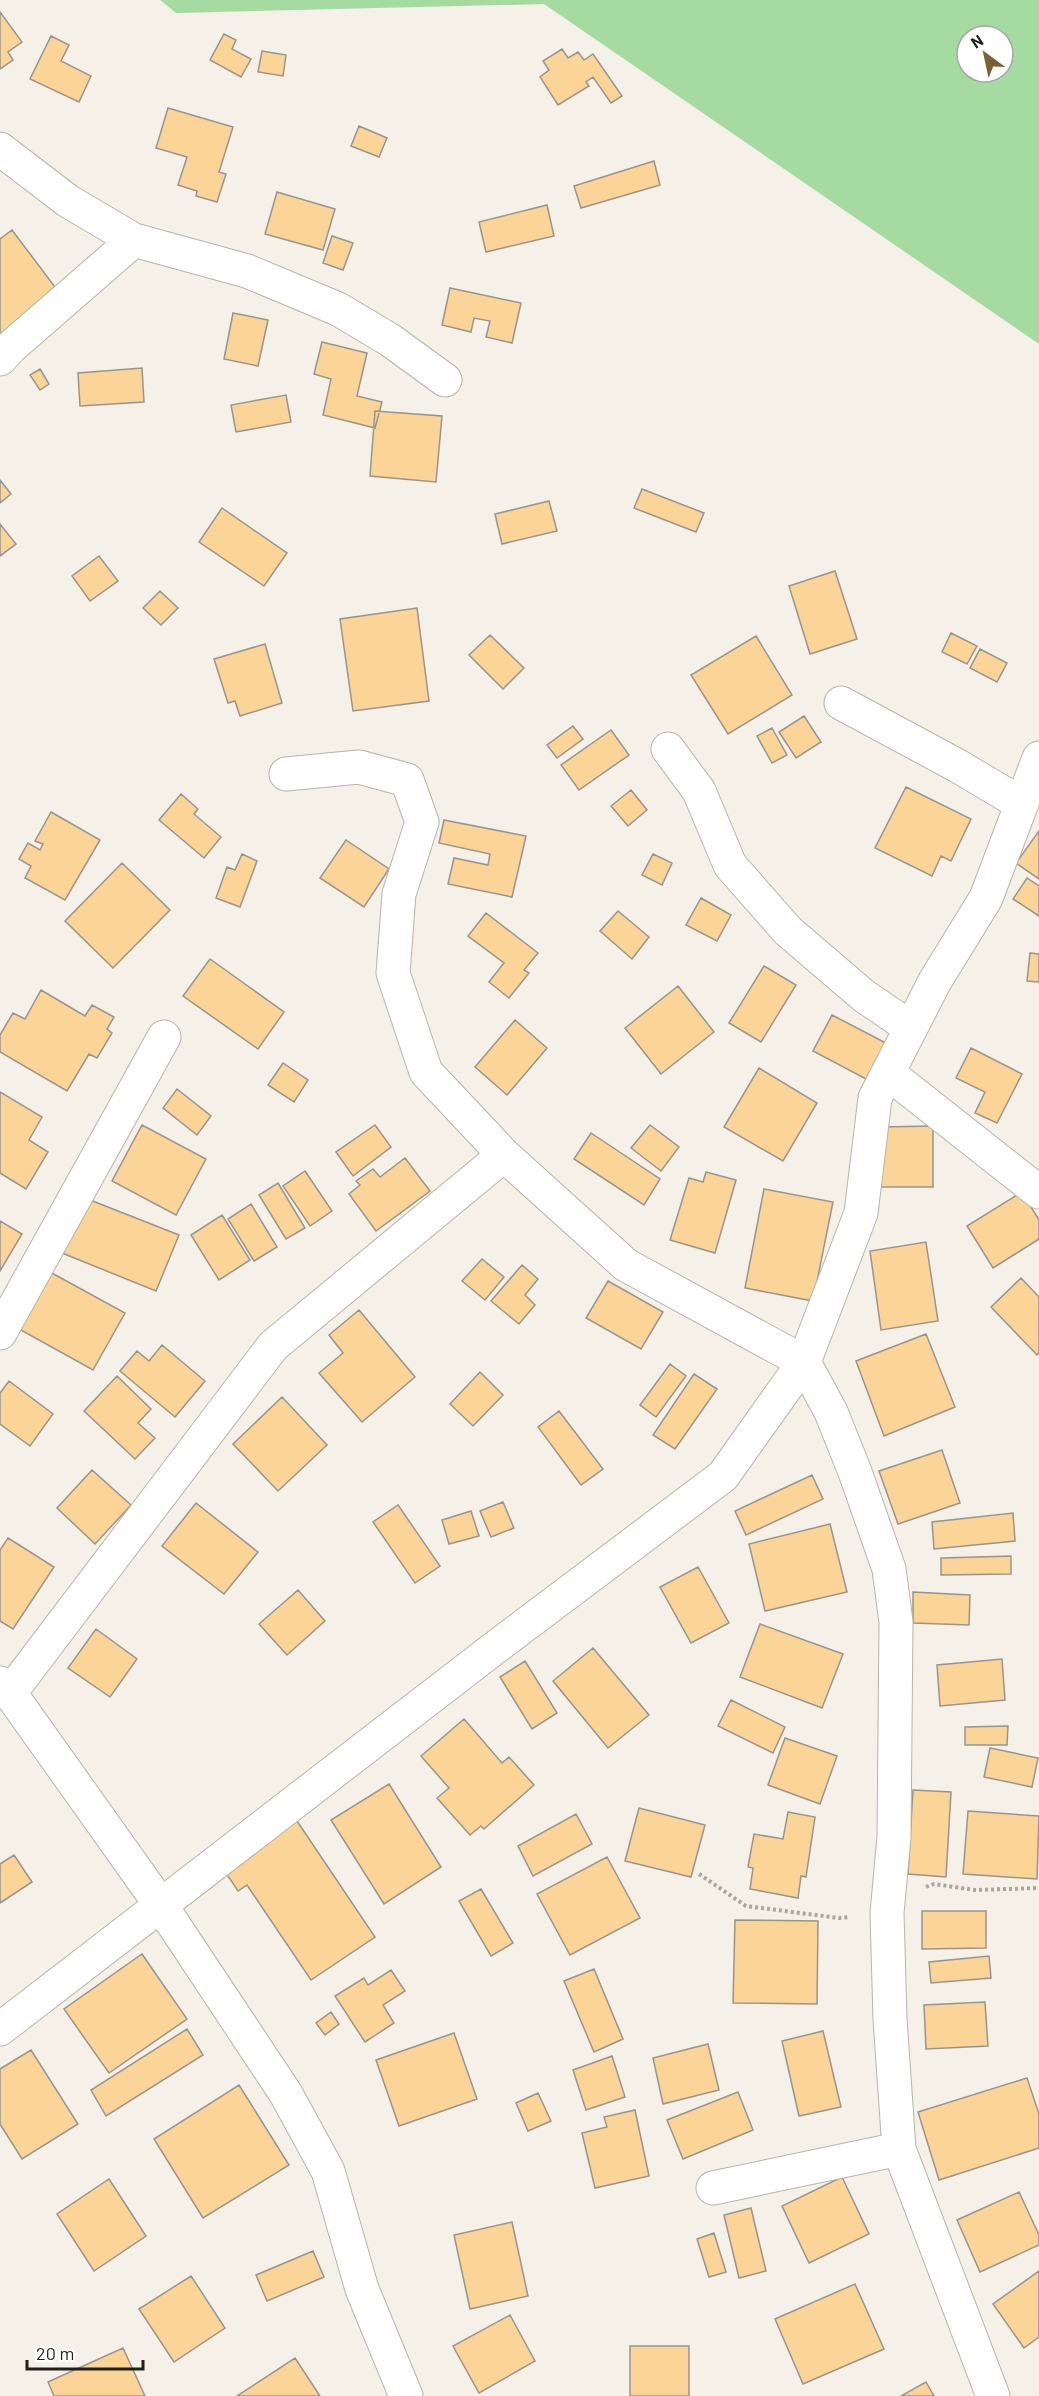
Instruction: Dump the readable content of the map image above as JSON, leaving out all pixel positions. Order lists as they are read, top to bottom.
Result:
{
  "scale_bar": "20 m",
  "north": "top left"
}
